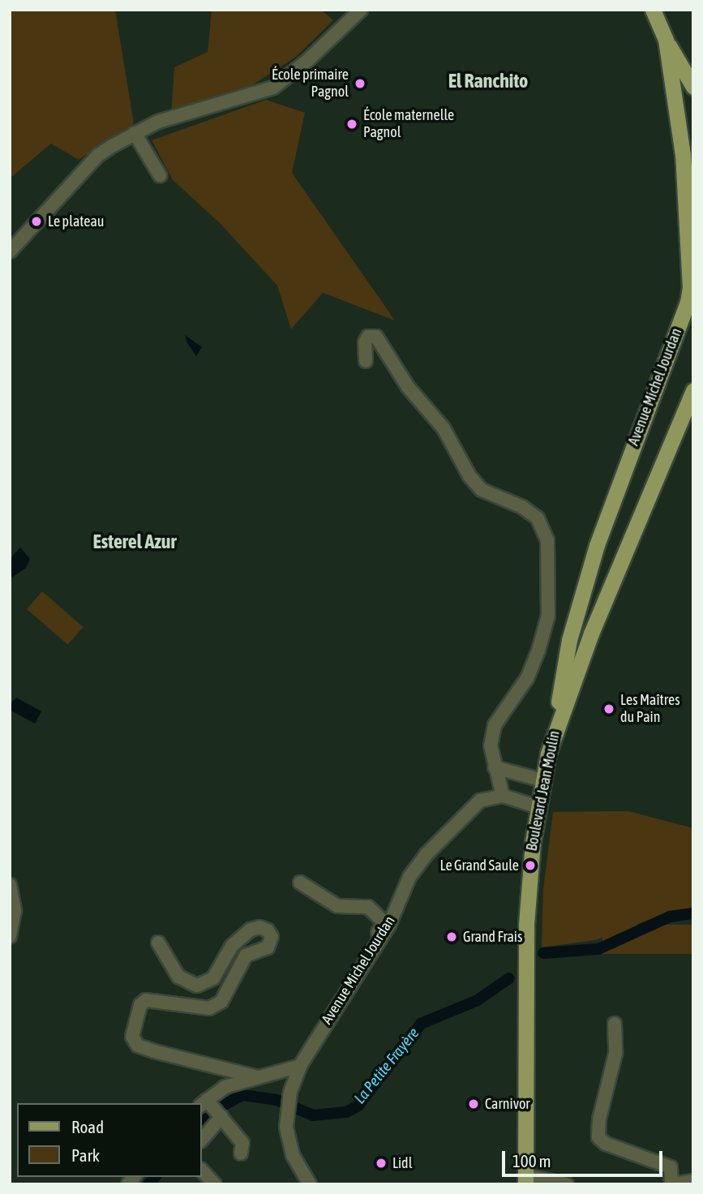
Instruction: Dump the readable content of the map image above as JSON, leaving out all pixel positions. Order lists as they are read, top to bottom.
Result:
{
  "streets": {
    "main road": ["Avenue Michel Jourdan", "Boulevard Jean Moulin"]
  },
  "crossings": [
    ["Avenue Michel Jourdan", "Boulevard Jean Moulin"]
  ],
  "districts": ["El Ranchito", "Esterel Azur"],
  "water": ["La Petite Frayère"],
  "places": [
    "École primaire Pagnol",
    "École maternelle Pagnol",
    "Le plateau",
    "Les Maîtres du Pain",
    "Le Grand Saule",
    "Grand Frais",
    "Carnivor",
    "Lidl"
  ],
  "legend": ["Road", "Park"],
  "scale_bar": "100 m"
}
